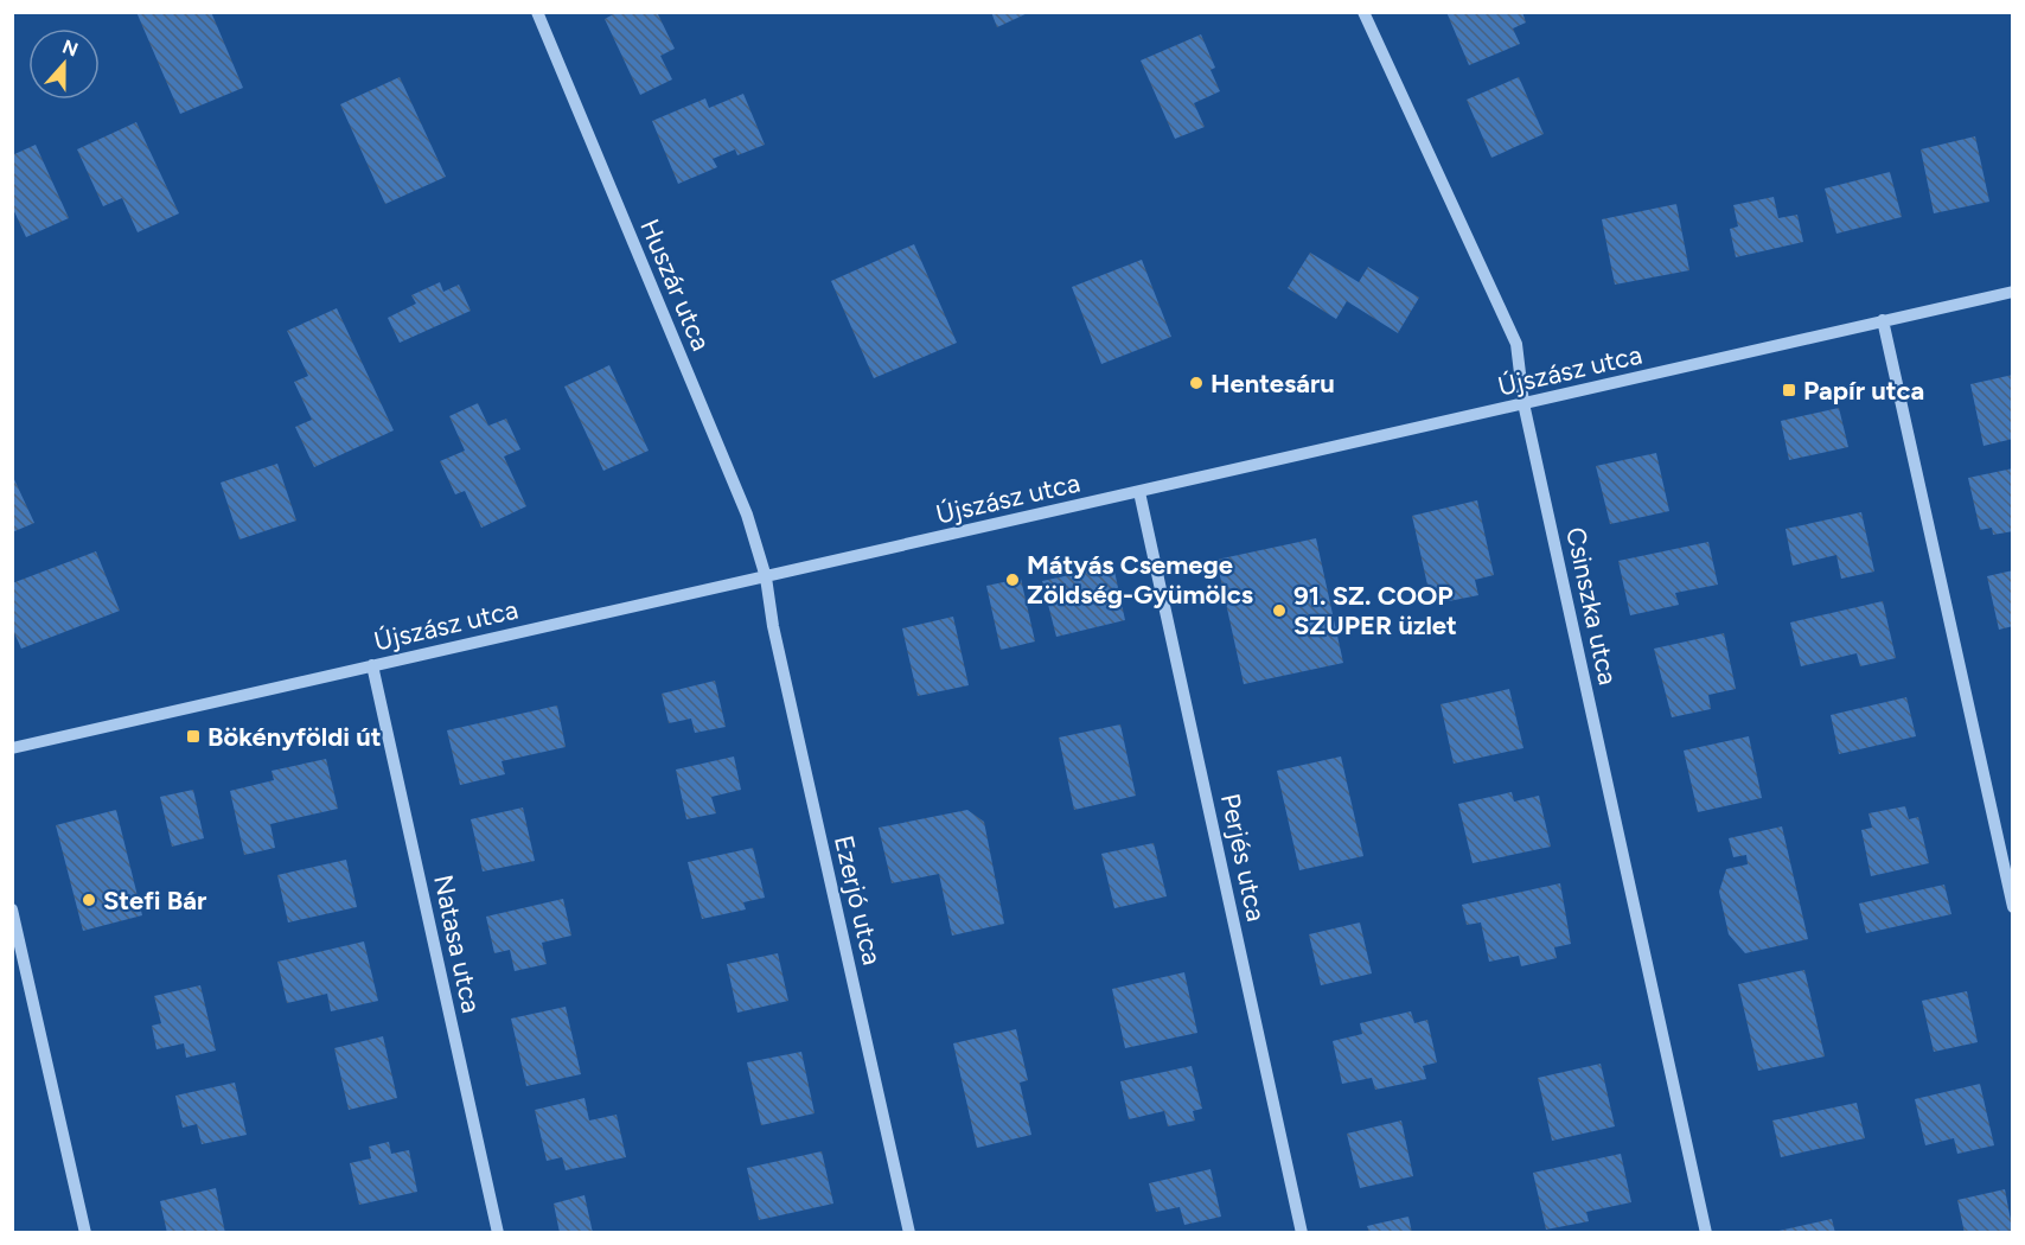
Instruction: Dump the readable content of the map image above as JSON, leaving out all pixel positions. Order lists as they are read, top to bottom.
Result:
{
  "streets": {
    "street": [
      "Huszár utca",
      "Újszász utca",
      "Csinszka utca",
      "Perjés utca",
      "Ezerjó utca",
      "Natasa utca"
    ]
  },
  "crossings": [
    ["Huszár utca", "Újszász utca"],
    ["Huszár utca", "Ezerjó utca"],
    ["Újszász utca", "Csinszka utca"],
    ["Újszász utca", "Perjés utca"],
    ["Újszász utca", "Ezerjó utca"],
    ["Újszász utca", "Natasa utca"]
  ],
  "places": {
    "other": [
      "Hentesáru",
      "Mátyás Csemege Zöldség-Gyümölcs",
      "91. SZ. COOP SZUPER üzlet",
      "Stefi Bár"
    ],
    "transit": ["Papír utca", "Bökényföldi út"]
  },
  "north": "top"
}
